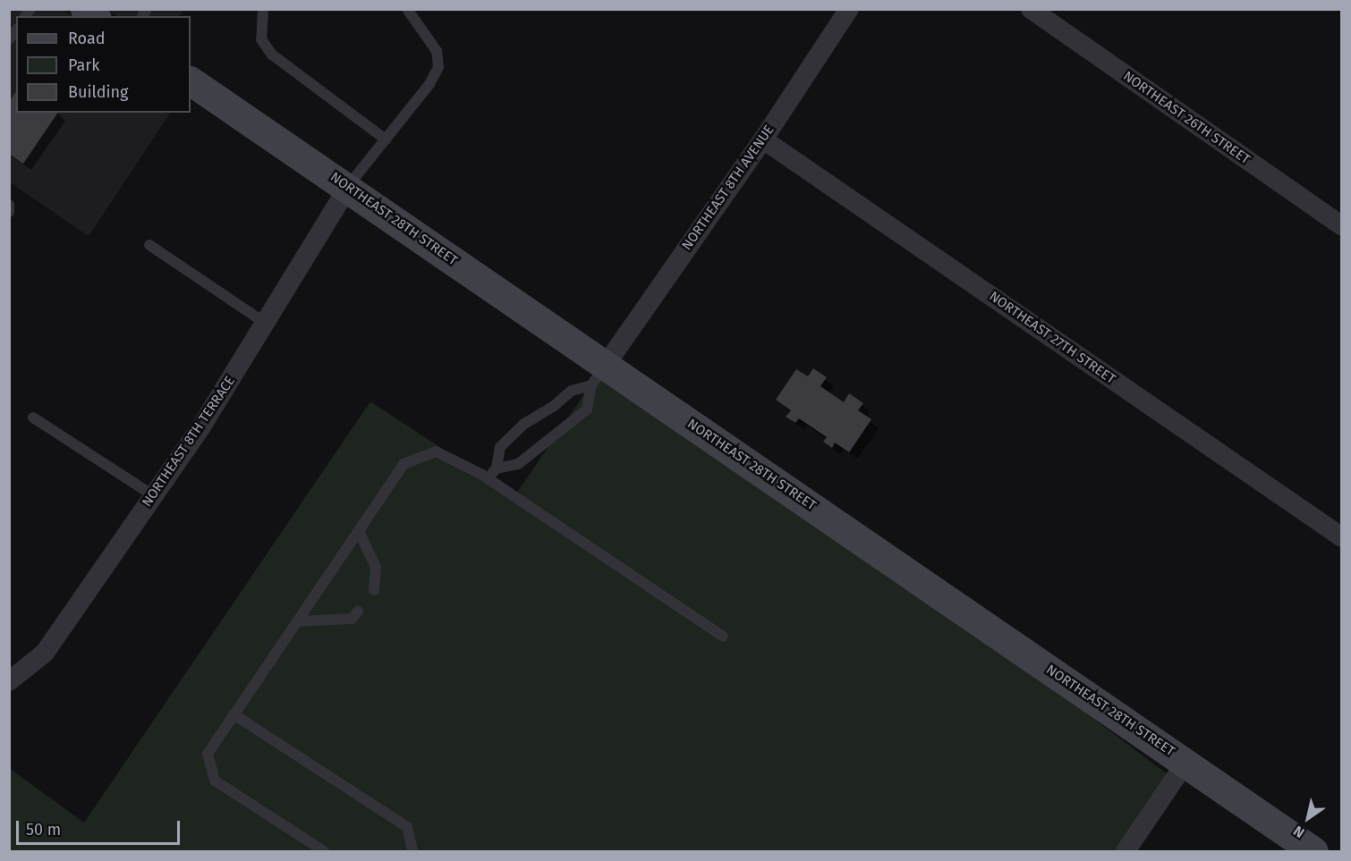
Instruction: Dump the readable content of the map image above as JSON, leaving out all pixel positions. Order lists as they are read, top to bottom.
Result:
{
  "streets": {
    "street": [
      "NORTHEAST 26TH STREET",
      "NORTHEAST 8TH AVENUE",
      "NORTHEAST 28TH STREET",
      "NORTHEAST 27TH STREET",
      "NORTHEAST 8TH TERRACE"
    ]
  },
  "crossings": [
    ["NORTHEAST 8TH AVENUE", "NORTHEAST 28TH STREET"],
    ["NORTHEAST 8TH AVENUE", "NORTHEAST 27TH STREET"],
    ["NORTHEAST 28TH STREET", "NORTHEAST 8TH TERRACE"]
  ],
  "legend": ["Road", "Park", "Building"],
  "scale_bar": "50 m",
  "north": "bottom left"
}
